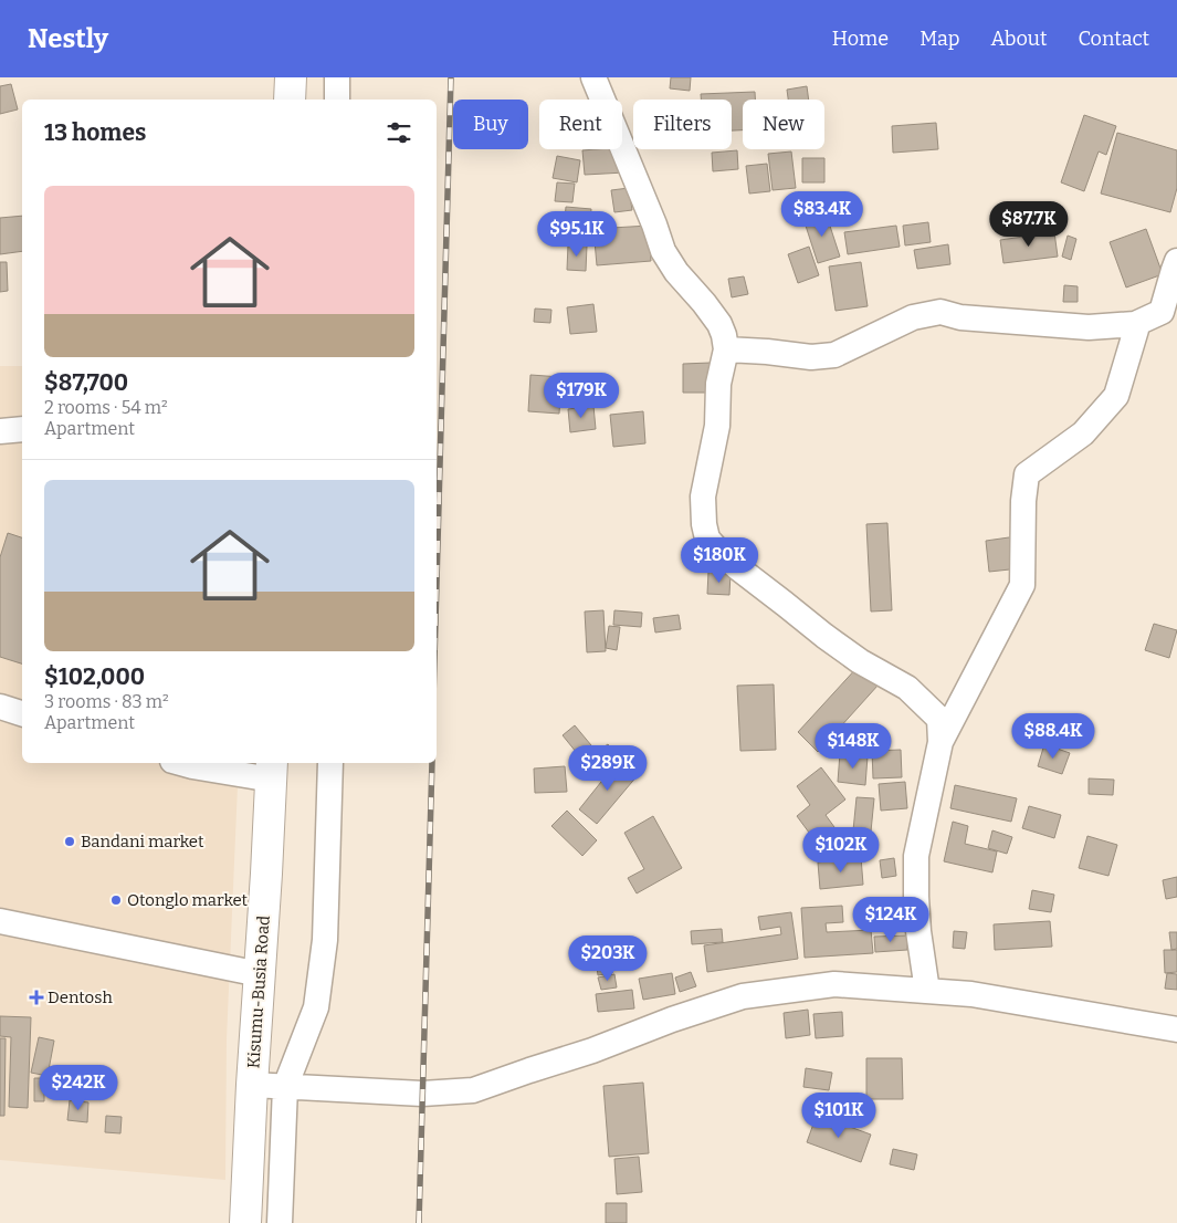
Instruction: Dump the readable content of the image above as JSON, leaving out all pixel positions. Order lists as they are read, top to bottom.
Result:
{
  "streets": {
    "highway": ["Kisumu-Busia Road"]
  },
  "places": {
    "other": ["Bandani market", "Otonglo market"],
    "health": ["Dentosh"]
  },
  "page": {
    "header": "Nestly",
    "nav": [
      "Home",
      "Map",
      "About",
      "Contact"
    ],
    "chip": [
      "Buy",
      "Rent",
      "Filters",
      "New"
    ],
    "heading": "13 homes",
    "list": [
      {
        "name": "$87,700",
        "note": "2 rooms · 54 m² · Apartment"
      },
      {
        "name": "$102,000",
        "note": "3 rooms · 83 m² · Apartment"
      }
    ],
    "price": [
      "$83.4K",
      "$87.7K",
      "$95.1K",
      "$179K",
      "$180K",
      "$88.4K",
      "$148K",
      "$289K",
      "$102K",
      "$124K",
      "$203K",
      "$242K",
      "$101K"
    ]
  }
}
